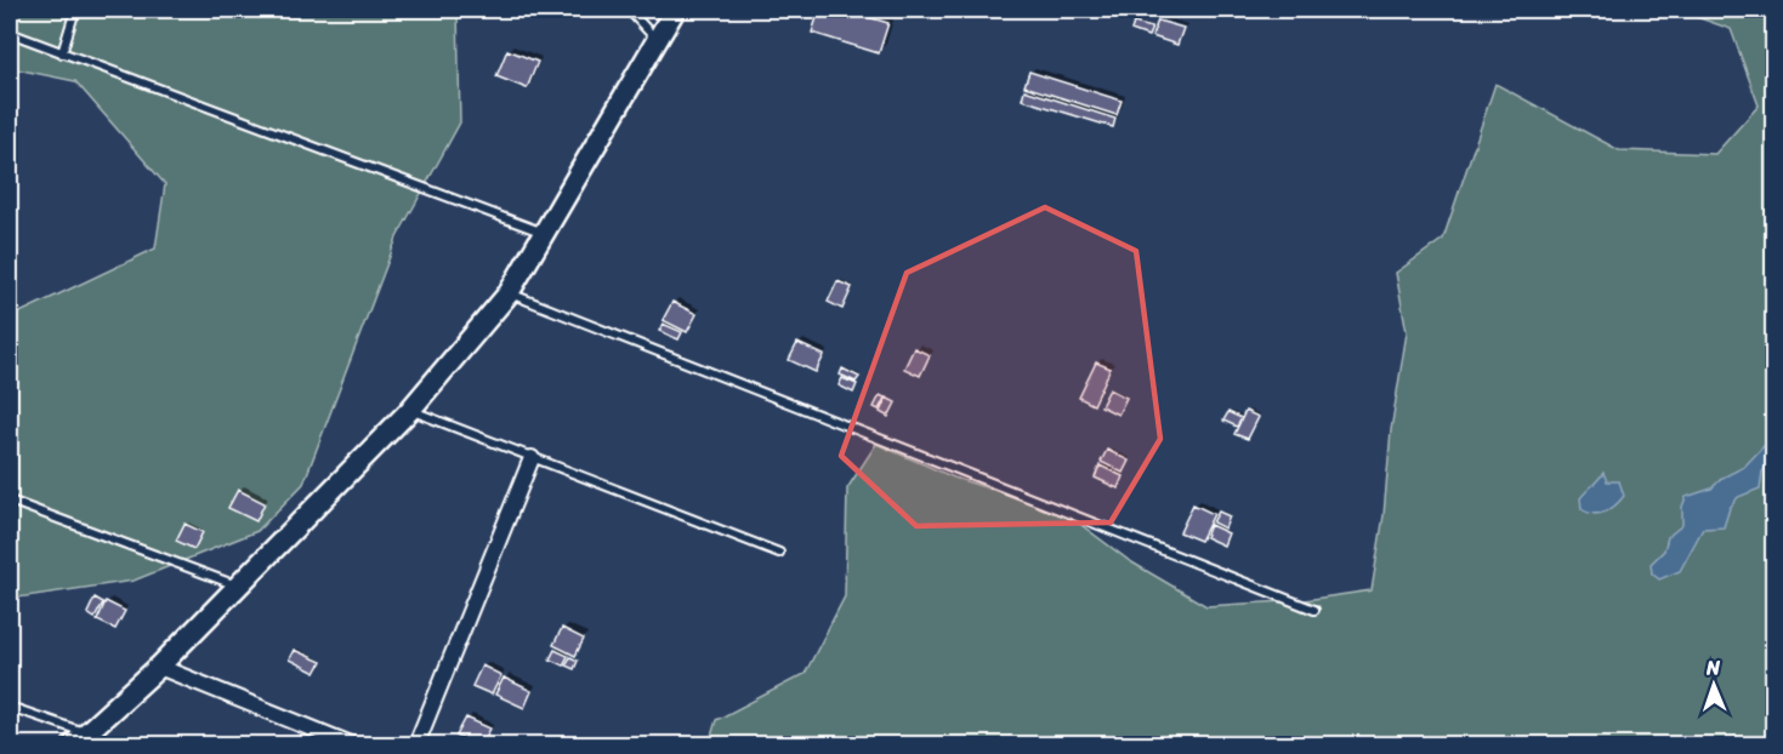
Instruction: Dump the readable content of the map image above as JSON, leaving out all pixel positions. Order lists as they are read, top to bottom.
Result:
{
  "north": "top"
}
